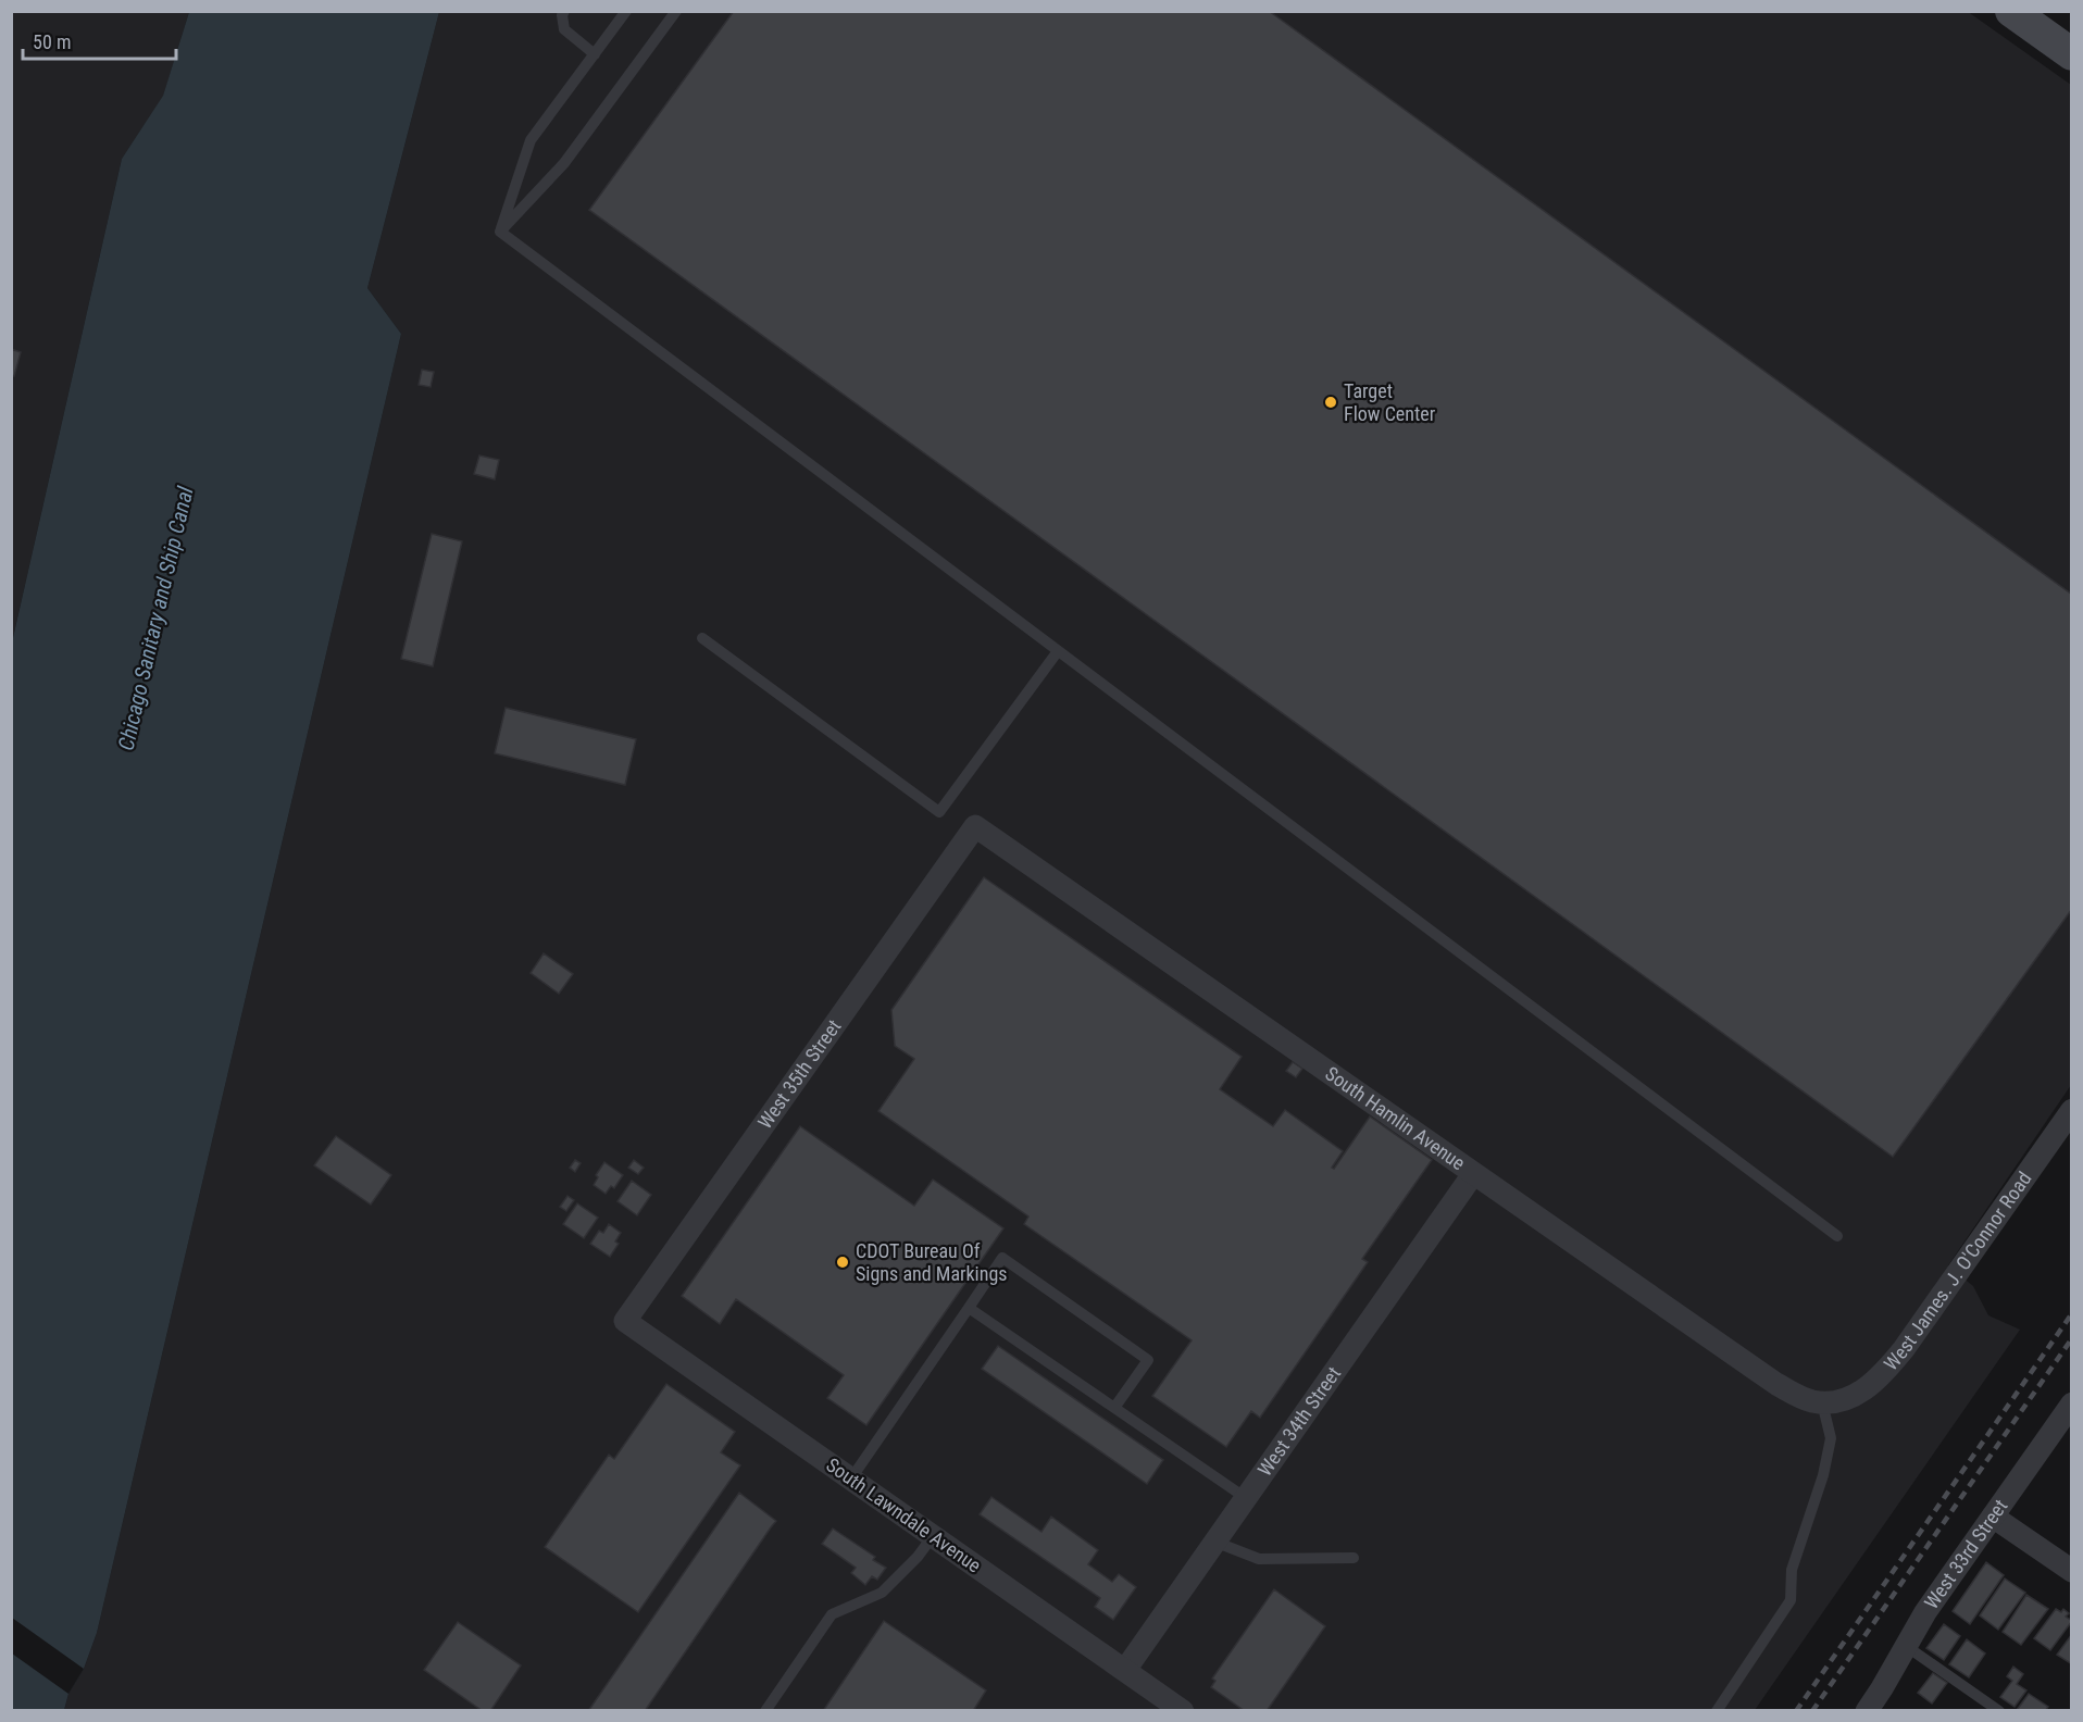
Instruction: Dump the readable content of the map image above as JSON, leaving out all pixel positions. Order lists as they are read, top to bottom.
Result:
{
  "streets": {
    "street": [
      "West 35th Street",
      "South Hamlin Avenue",
      "West James. J. O'Connor Road",
      "West 34th Street",
      "South Lawndale Avenue",
      "West 33rd Street"
    ]
  },
  "crossings": [
    ["West 35th Street", "South Hamlin Avenue"],
    ["West 35th Street", "South Lawndale Avenue"],
    ["South Hamlin Avenue", "West James. J. O'Connor Road"],
    ["South Hamlin Avenue", "West 34th Street"],
    ["West 34th Street", "South Lawndale Avenue"]
  ],
  "water": ["Chicago Sanitary and Ship Canal"],
  "places": ["Target Flow Center", "CDOT Bureau Of Signs and Markings"],
  "scale_bar": "50 m"
}
